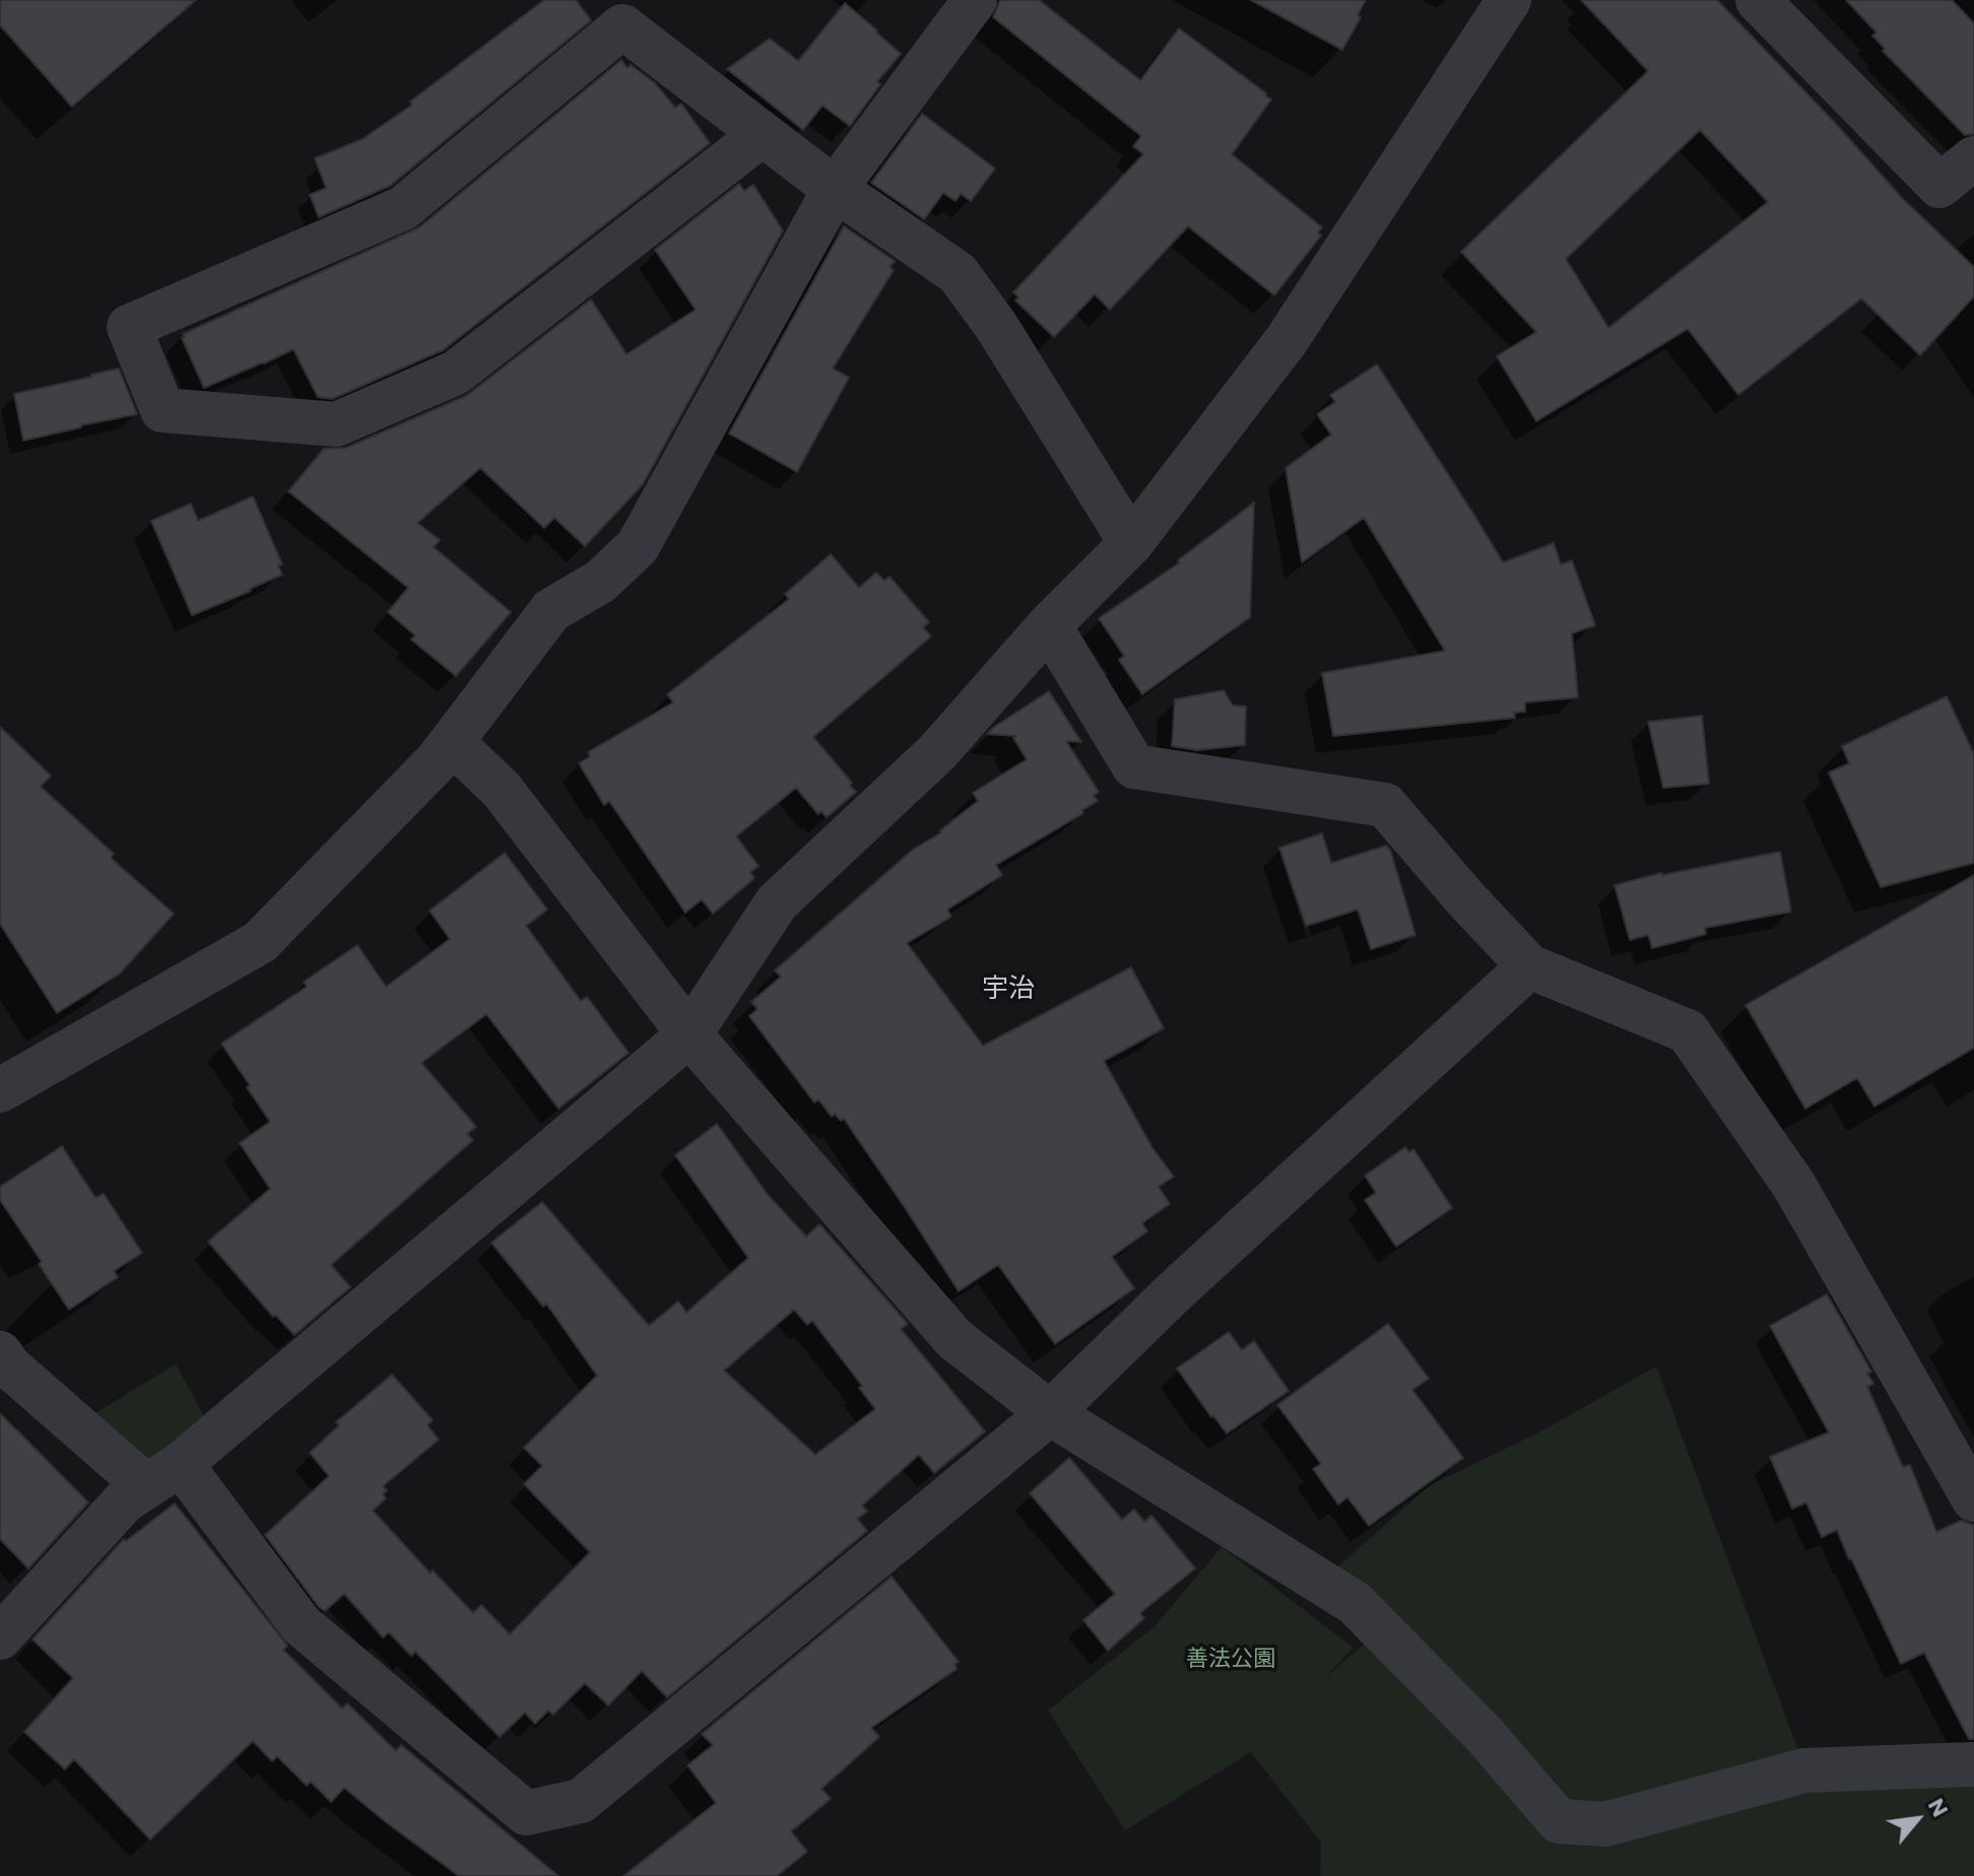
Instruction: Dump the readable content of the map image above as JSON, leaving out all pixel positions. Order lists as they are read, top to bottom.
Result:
{
  "districts": ["宇治"],
  "parks": ["善法公園"],
  "north": "top right"
}
